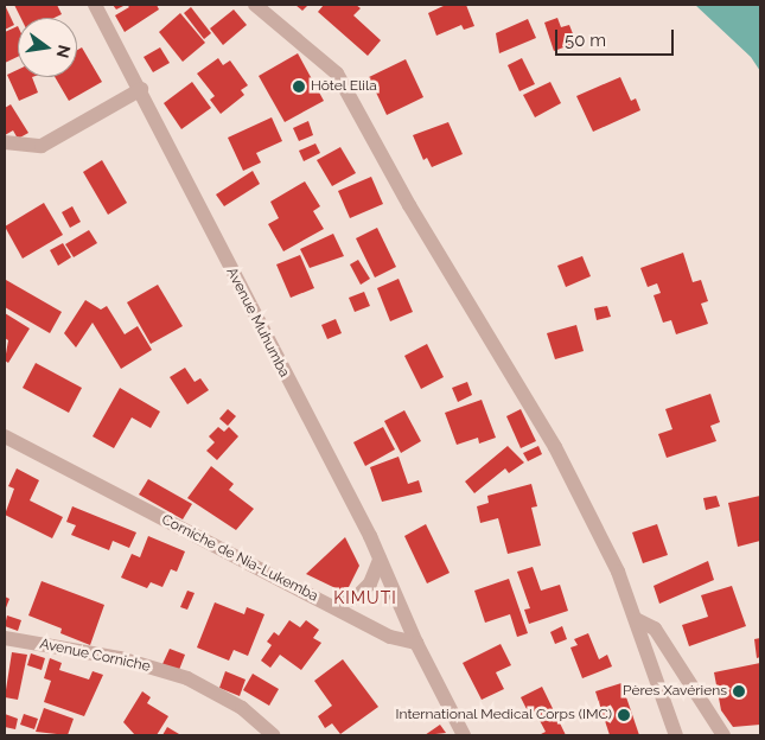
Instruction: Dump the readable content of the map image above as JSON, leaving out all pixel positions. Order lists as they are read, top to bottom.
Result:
{
  "streets": {
    "street": ["Avenue Muhumba", "Corniche de Nia-Lukemba", "Avenue Corniche"]
  },
  "crossings": [
    ["Avenue Muhumba", "Corniche de Nia-Lukemba"]
  ],
  "districts": ["KIMUTI"],
  "places": ["Hôtel Elila", "Pères Xavériens", "International Medical Corps (IMC)"],
  "scale_bar": "50 m",
  "north": "right"
}
